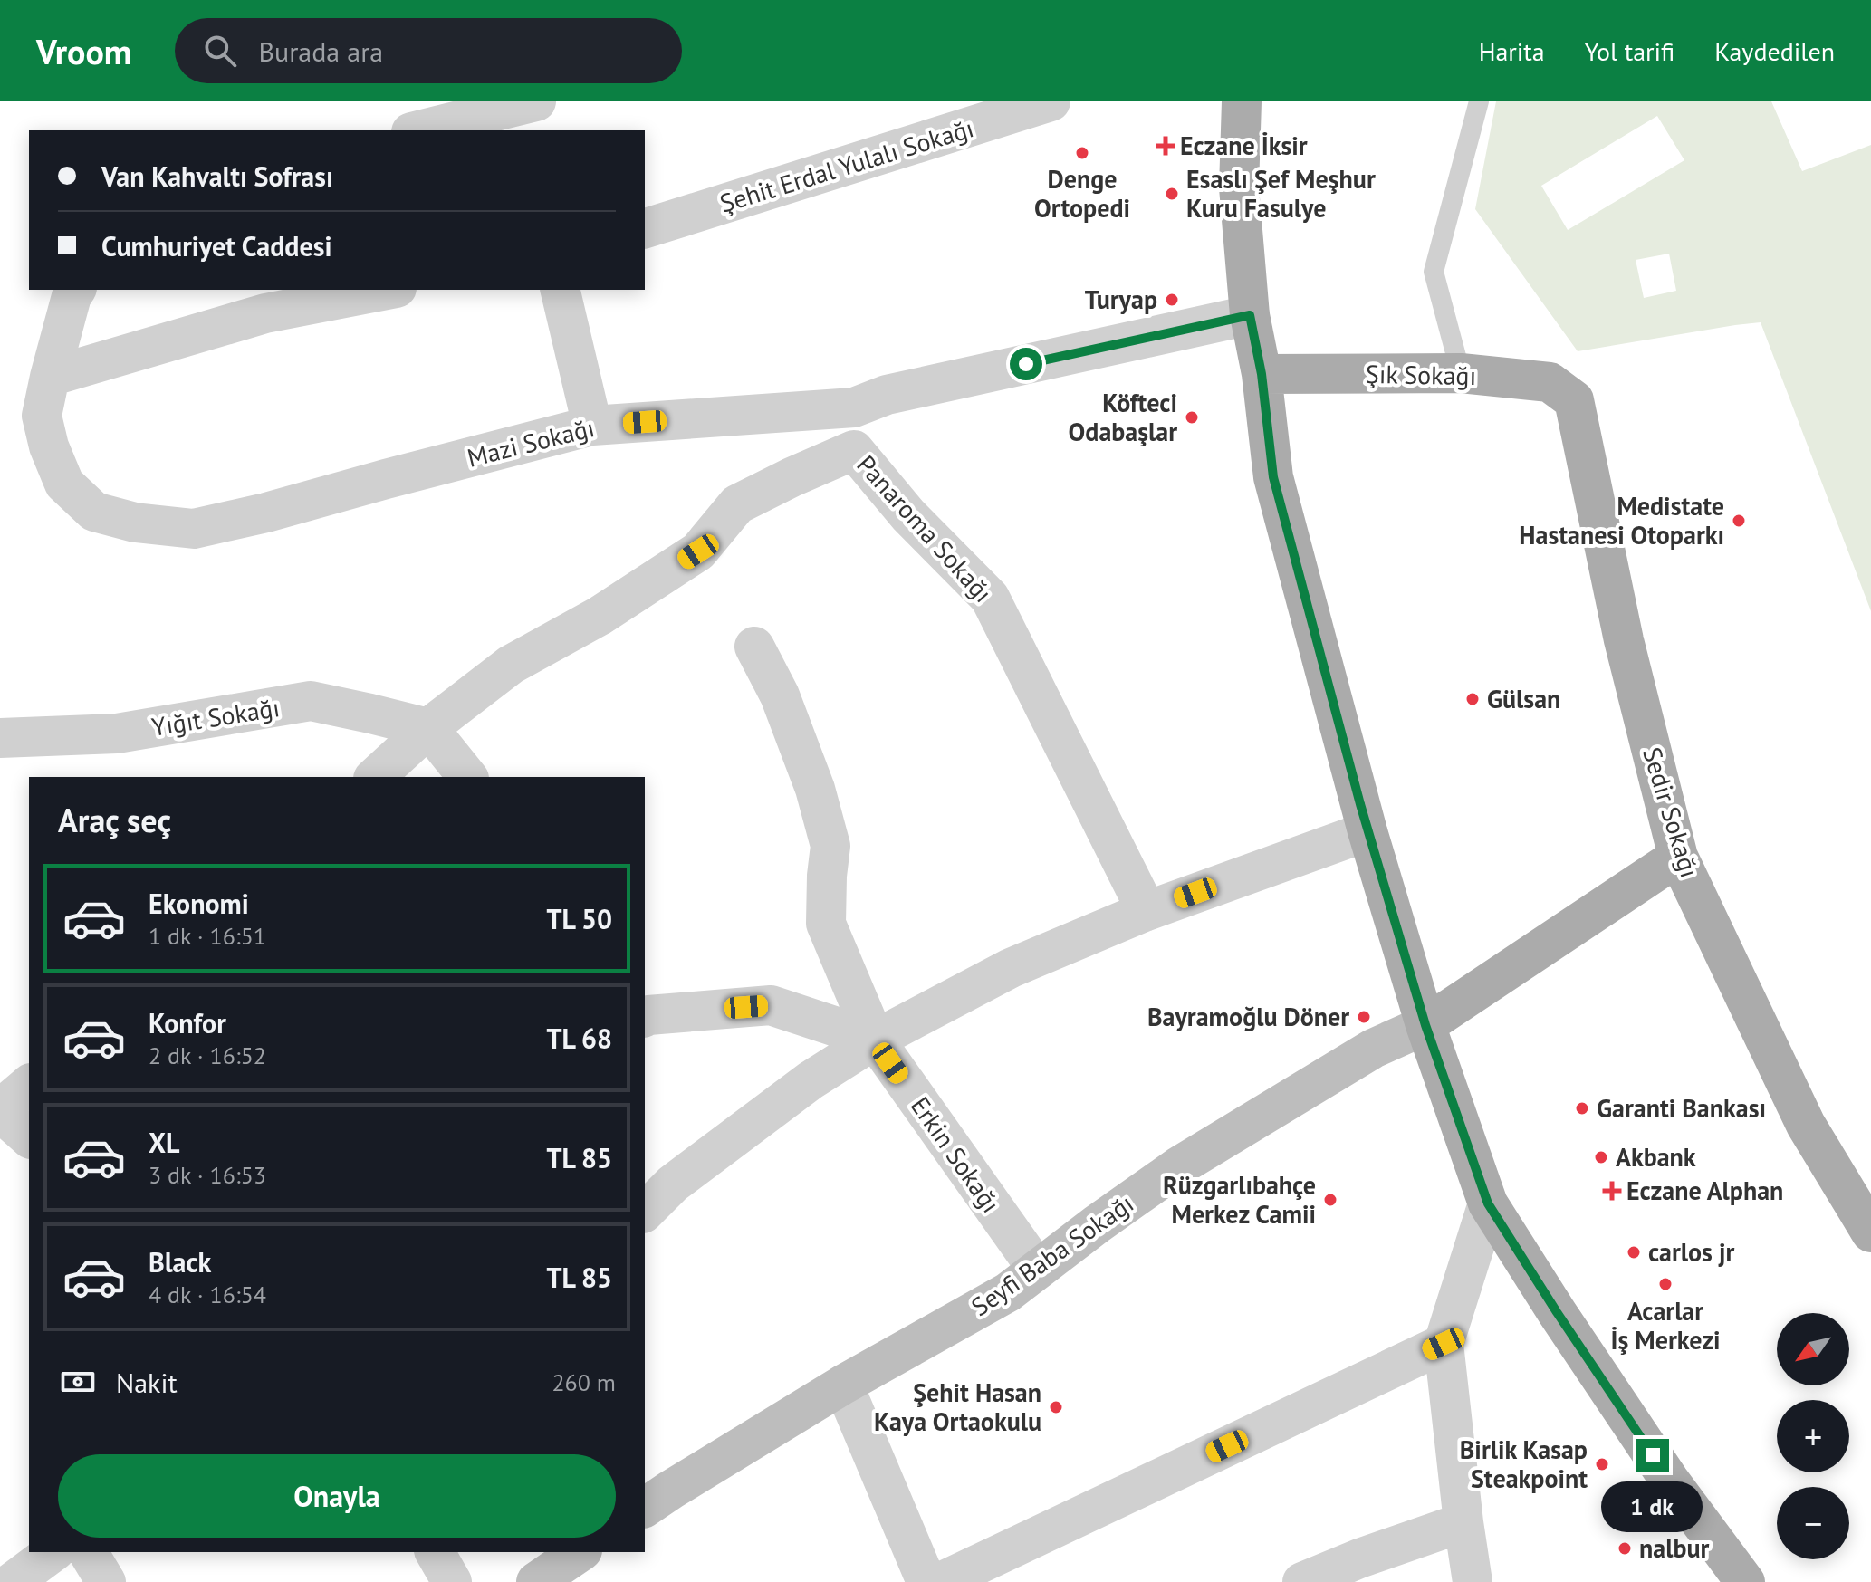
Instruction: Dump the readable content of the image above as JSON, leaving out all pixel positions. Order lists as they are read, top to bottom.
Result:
{
  "streets": {
    "main road": ["Şık Sokağı", "Sedir Sokağı"],
    "street": [
      "Şehit Erdal Yulalı Sokağı",
      "Mazi Sokağı",
      "Panaroma Sokağı",
      "Yığıt Sokağı",
      "Erkin Sokağı",
      "Seyfi Baba Sokağı"
    ]
  },
  "crossings": [
    ["Şık Sokağı", "Sedir Sokağı"],
    ["Panaroma Sokağı", "Yığıt Sokağı"],
    ["Erkin Sokağı", "Seyfi Baba Sokağı"]
  ],
  "places": {
    "health": ["Eczane İksir", "Eczane Alphan"],
    "other": [
      "Denge Ortopedi",
      "Esaslı Şef Meşhur Kuru Fasulye",
      "Turyap",
      "Köfteci Odabaşlar",
      "Medistate Hastanesi Otoparkı",
      "Gülsan",
      "Bayramoğlu Döner",
      "Garanti Bankası",
      "Akbank",
      "Rüzgarlıbahçe Merkez Camii",
      "carlos jr",
      "Acarlar İş Merkezi",
      "Şehit Hasan Kaya Ortaokulu",
      "Birlik Kasap Steakpoint",
      "nalbur"
    ]
  },
  "north": "bottom left",
  "page": {
    "header": "Vroom",
    "search": "Burada ara",
    "nav": ["Harita", "Yol tarifi", "Kaydedilen"],
    "banner": ["Van Kahvaltı Sofrası", "Cumhuriyet Caddesi"],
    "heading": "Araç seç",
    "list": [
      {
        "name": "Ekonomi",
        "note": "1 dk · 16:51",
        "value": "TL 50"
      },
      {
        "name": "Konfor",
        "note": "2 dk · 16:52",
        "value": "TL 68"
      },
      {
        "name": "XL",
        "note": "3 dk · 16:53",
        "value": "TL 85"
      },
      {
        "name": "Black",
        "note": "4 dk · 16:54",
        "value": "TL 85"
      }
    ],
    "map_buttons": ["+", "−"],
    "pay": ["Nakit", "260 m"],
    "buttons": "Onayla",
    "bubble": "1 dk"
  }
}
